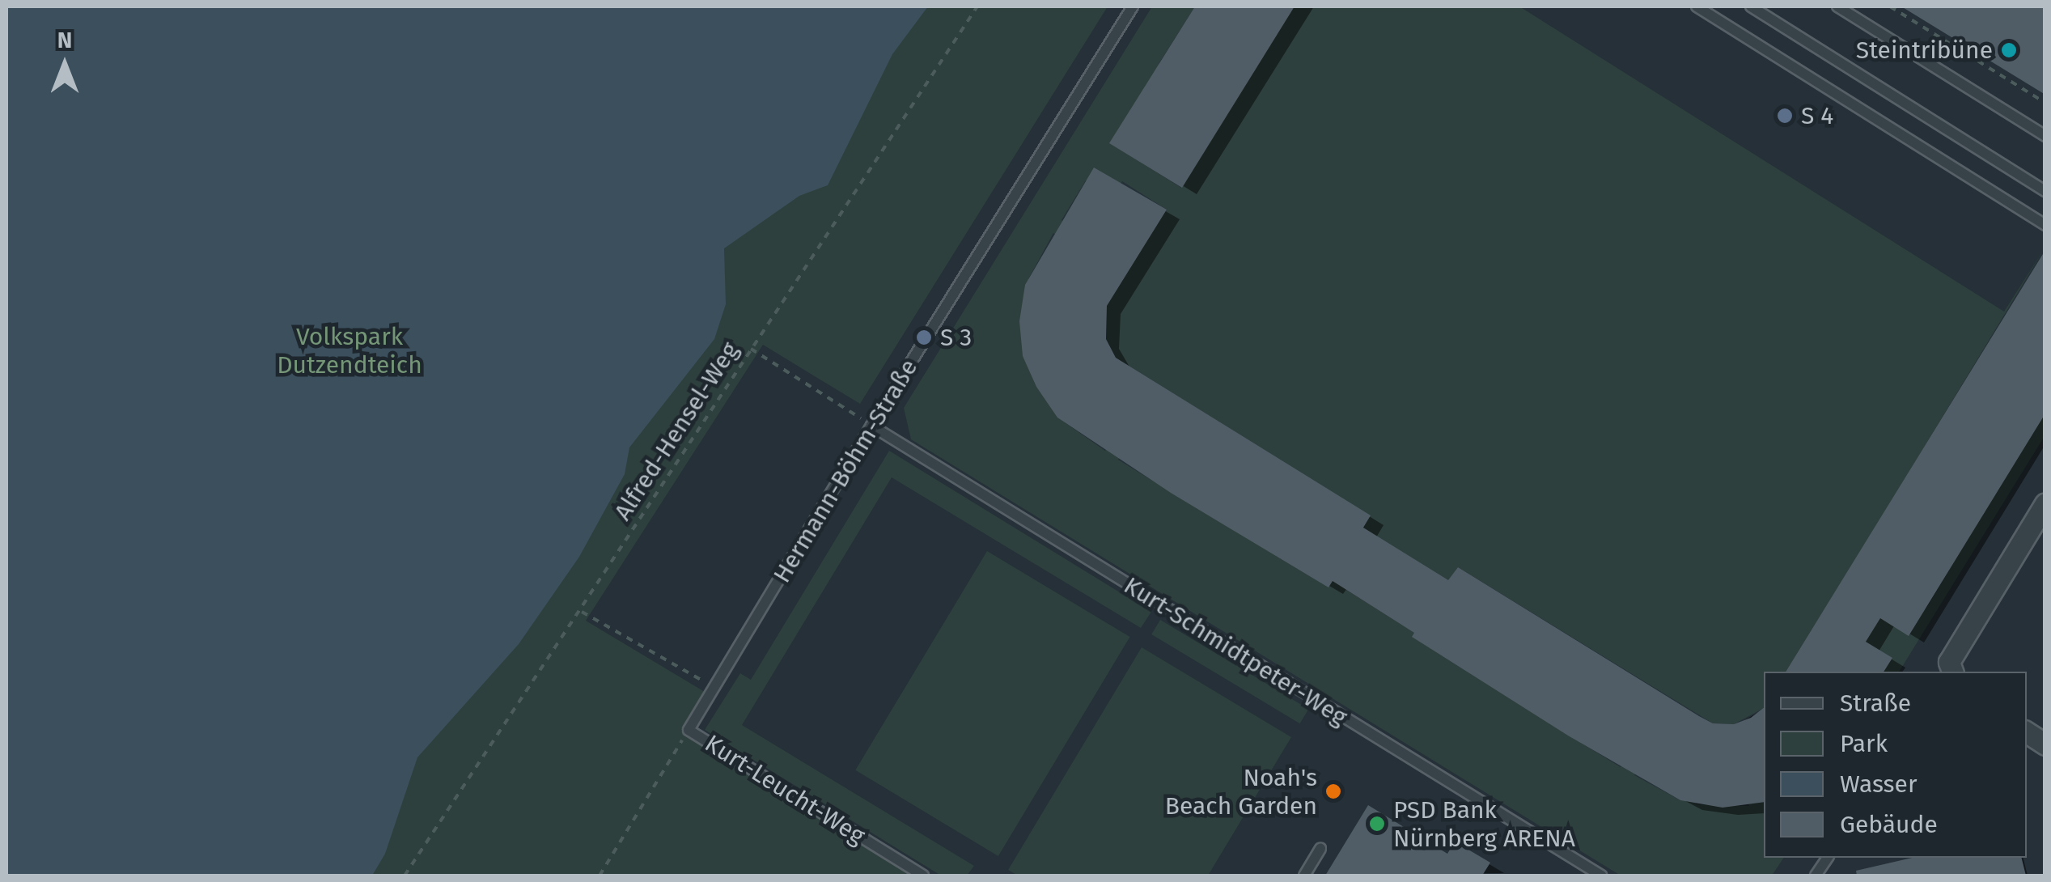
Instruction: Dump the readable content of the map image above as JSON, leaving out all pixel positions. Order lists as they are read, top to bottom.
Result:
{
  "streets": {
    "lane": ["Hermann-Böhm-Straße", "Kurt-Schmidtpeter-Weg", "Kurt-Leucht-Weg"],
    "path": ["Alfred-Hensel-Weg"]
  },
  "crossings": [
    ["Hermann-Böhm-Straße", "Kurt-Schmidtpeter-Weg"],
    ["Hermann-Böhm-Straße", "Kurt-Leucht-Weg"]
  ],
  "parks": ["Volkspark Dutzendteich"],
  "places": [
    "Steintribüne",
    "S 4",
    "S 3",
    "Noah's Beach Garden",
    "PSD Bank Nürnberg ARENA"
  ],
  "legend": [
    "Straße",
    "Park",
    "Wasser",
    "Gebäude"
  ],
  "north": "top"
}
